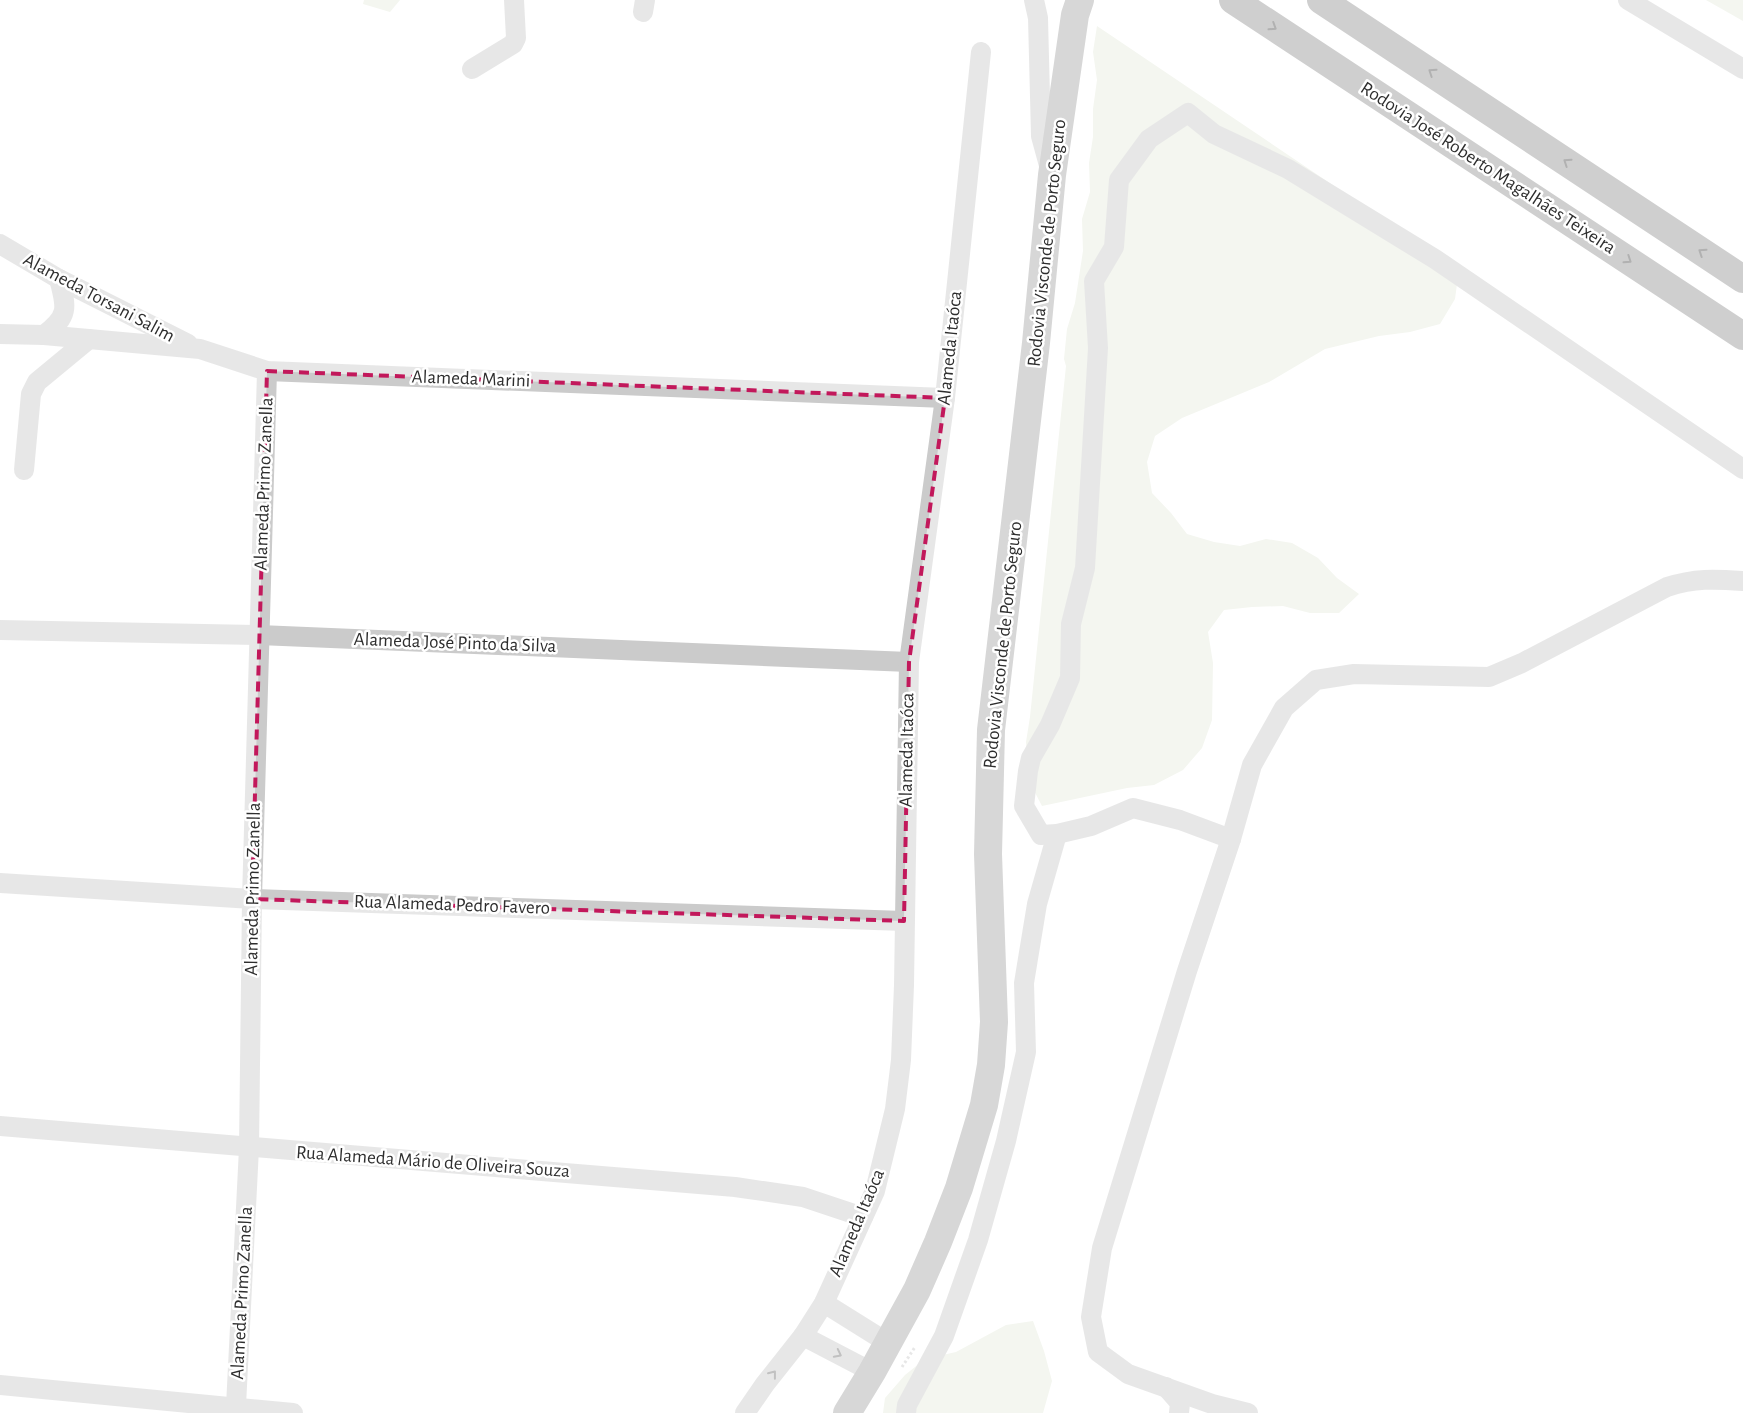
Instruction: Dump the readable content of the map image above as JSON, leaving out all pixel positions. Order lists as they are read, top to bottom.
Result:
{
  "streets": {
    "highway": ["Rodovia José Roberto Magalhães Teixeira"],
    "main road": ["Rodovia Visconde de Porto Seguro"],
    "street": [
      "Alameda Torsani Salim",
      "Alameda Itaóca",
      "Alameda Marini",
      "Alameda Primo Zanella",
      "Alameda José Pinto da Silva",
      "Rua Alameda Pedro Favero",
      "Rua Alameda Mário de Oliveira Souza"
    ]
  },
  "crossings": [
    ["Alameda Torsani Salim", "Alameda Marini"],
    ["Alameda Itaóca", "Alameda Marini"],
    ["Alameda Itaóca", "Alameda José Pinto da Silva"],
    ["Alameda Itaóca", "Rua Alameda Pedro Favero"],
    ["Alameda Itaóca", "Rua Alameda Mário de Oliveira Souza"],
    ["Alameda Marini", "Alameda Primo Zanella"],
    ["Alameda Primo Zanella", "Alameda José Pinto da Silva"],
    ["Alameda Primo Zanella", "Rua Alameda Pedro Favero"],
    ["Alameda Primo Zanella", "Rua Alameda Mário de Oliveira Souza"]
  ]
}
